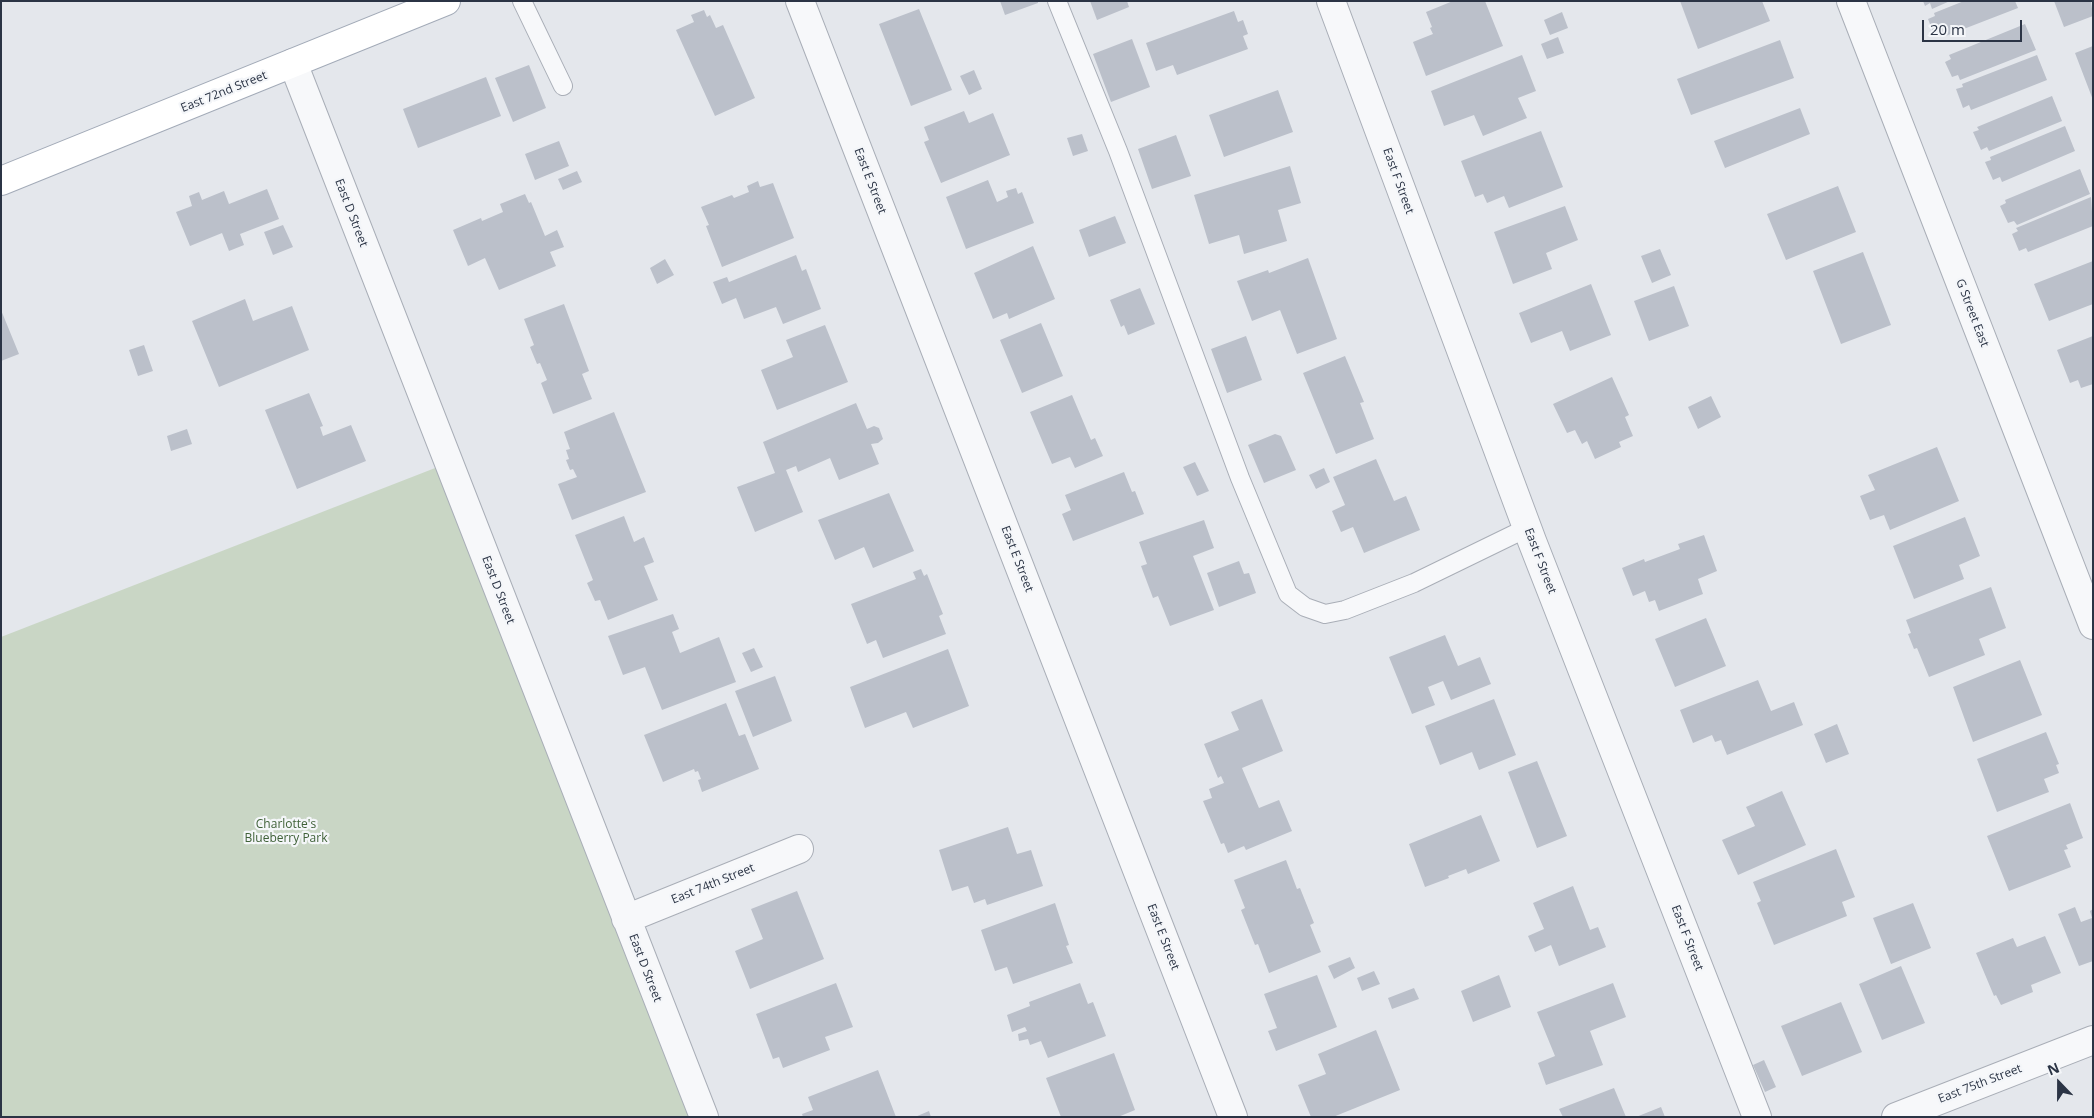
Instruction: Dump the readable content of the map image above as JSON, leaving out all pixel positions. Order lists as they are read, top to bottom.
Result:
{
  "streets": {
    "main road": ["East 72nd Street"],
    "street": [
      "East E Street",
      "East F Street",
      "East D Street",
      "G Street East",
      "East 74th Street",
      "East 75th Street"
    ]
  },
  "crossings": [
    ["East 72nd Street", "East D Street"],
    ["East D Street", "East 74th Street"]
  ],
  "parks": ["Charlotte's Blueberry Park"],
  "scale_bar": "20 m",
  "north": "top"
}
